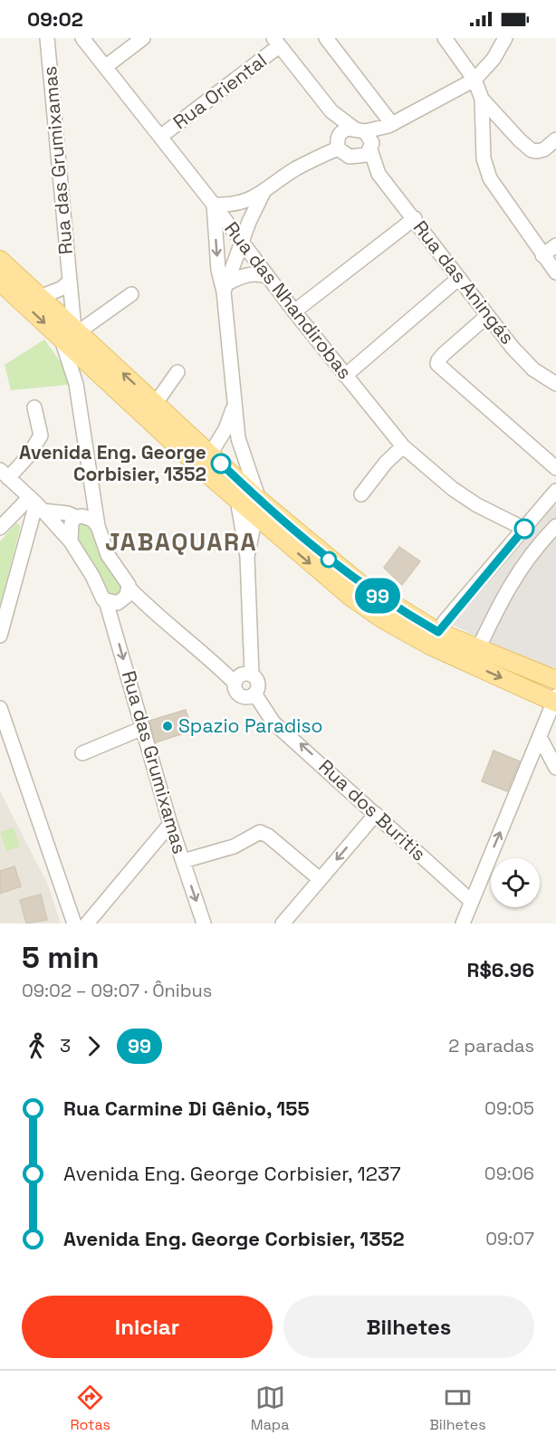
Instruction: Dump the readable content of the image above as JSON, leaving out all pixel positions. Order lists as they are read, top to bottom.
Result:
{
  "streets": {
    "street": [
      "Rua Oriental",
      "Rua das Grumixamas",
      "Rua das Aningás",
      "Rua das Nhandirobas",
      "Rua dos Buritis"
    ]
  },
  "crossings": [
    ["Rua Oriental", "Rua das Nhandirobas"]
  ],
  "one_way": ["Rua dos Buritis"],
  "districts": ["JABAQUARA"],
  "places": ["Avenida Eng. George Corbisier, 1352", "Spazio Paradiso"],
  "lines": ["bus line 99"],
  "page": {
    "status": "09:02",
    "on_map": "99",
    "heading": ["5 min", "09:02 – 09:07 · Ônibus", "R$6.96"],
    "legs": ["3", "99", "2 paradas"],
    "list": [
      {
        "name": "Rua Carmine Di Gênio, 155",
        "value": "09:05"
      },
      {
        "name": "Avenida Eng. George Corbisier, 1237",
        "value": "09:06"
      },
      {
        "name": "Avenida Eng. George Corbisier, 1352",
        "value": "09:07"
      }
    ],
    "buttons": ["Iniciar", "Bilhetes"],
    "tabs": ["Rotas", "Mapa", "Bilhetes"]
  }
}
